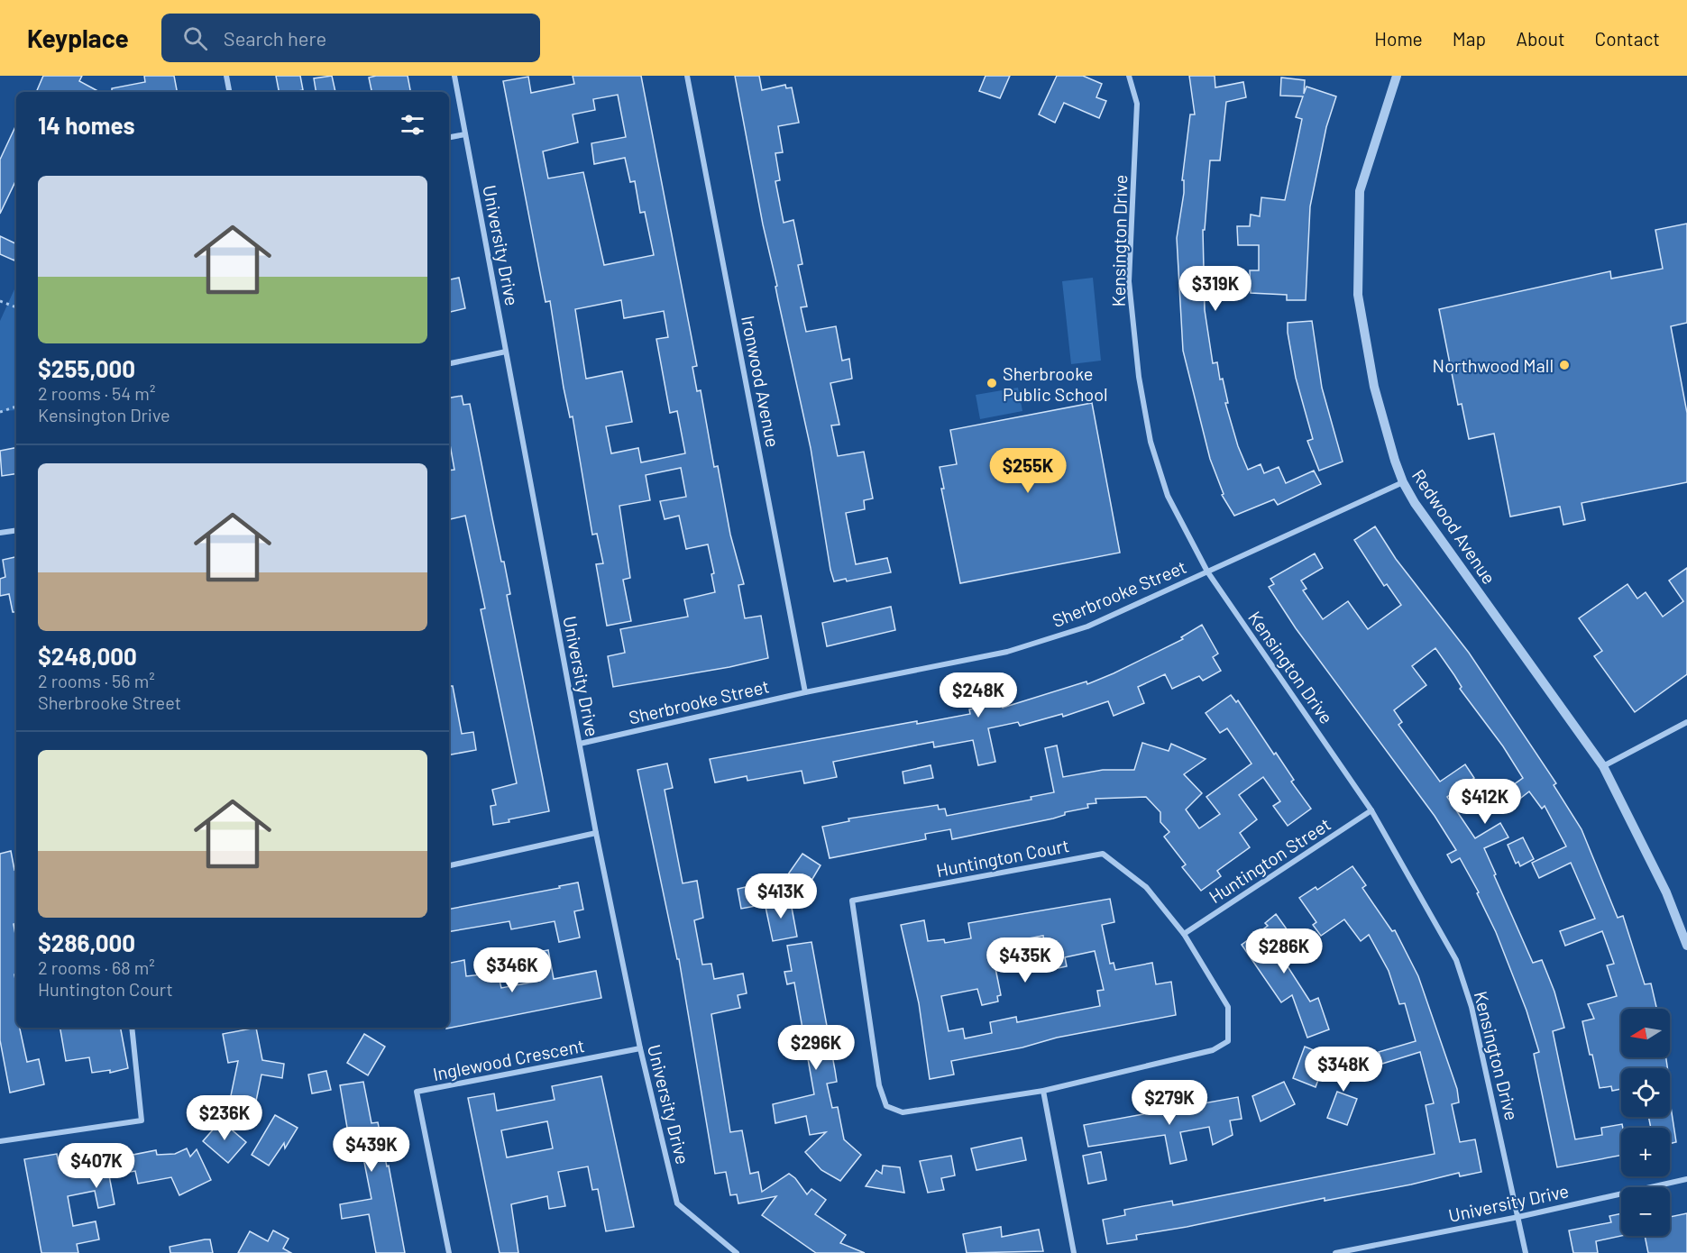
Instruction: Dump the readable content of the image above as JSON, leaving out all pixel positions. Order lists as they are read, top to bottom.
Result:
{
  "streets": {
    "street": [
      "Kensington Drive",
      "University Drive",
      "Ironwood Avenue",
      "Redwood Avenue",
      "Sherbrooke Street",
      "Huntington Court",
      "Huntington Street",
      "Inglewood Crescent"
    ]
  },
  "crossings": [
    ["Kensington Drive", "University Drive"],
    ["Kensington Drive", "Sherbrooke Street"],
    ["Kensington Drive", "Huntington Street"],
    ["University Drive", "Sherbrooke Street"],
    ["University Drive", "Inglewood Crescent"],
    ["Ironwood Avenue", "Sherbrooke Street"],
    ["Redwood Avenue", "Sherbrooke Street"],
    ["Huntington Court", "Huntington Street"]
  ],
  "places": ["Northwood Mall", "Sherbrooke Public School"],
  "north": "left",
  "page": {
    "header": "Keyplace",
    "search": "Search here",
    "nav": [
      "Home",
      "Map",
      "About",
      "Contact"
    ],
    "heading": "14 homes",
    "list": [
      {
        "name": "$255,000",
        "note": "2 rooms · 54 m² · Kensington Drive"
      },
      {
        "name": "$248,000",
        "note": "2 rooms · 56 m² · Sherbrooke Street"
      },
      {
        "name": "$286,000",
        "note": "2 rooms · 68 m² · Huntington Court"
      }
    ],
    "price": [
      "$319K",
      "$255K",
      "$248K",
      "$412K",
      "$413K",
      "$286K",
      "$435K",
      "$346K",
      "$296K",
      "$348K",
      "$279K",
      "$236K",
      "$439K",
      "$407K"
    ],
    "map_buttons": ["+", "−"]
  }
}
